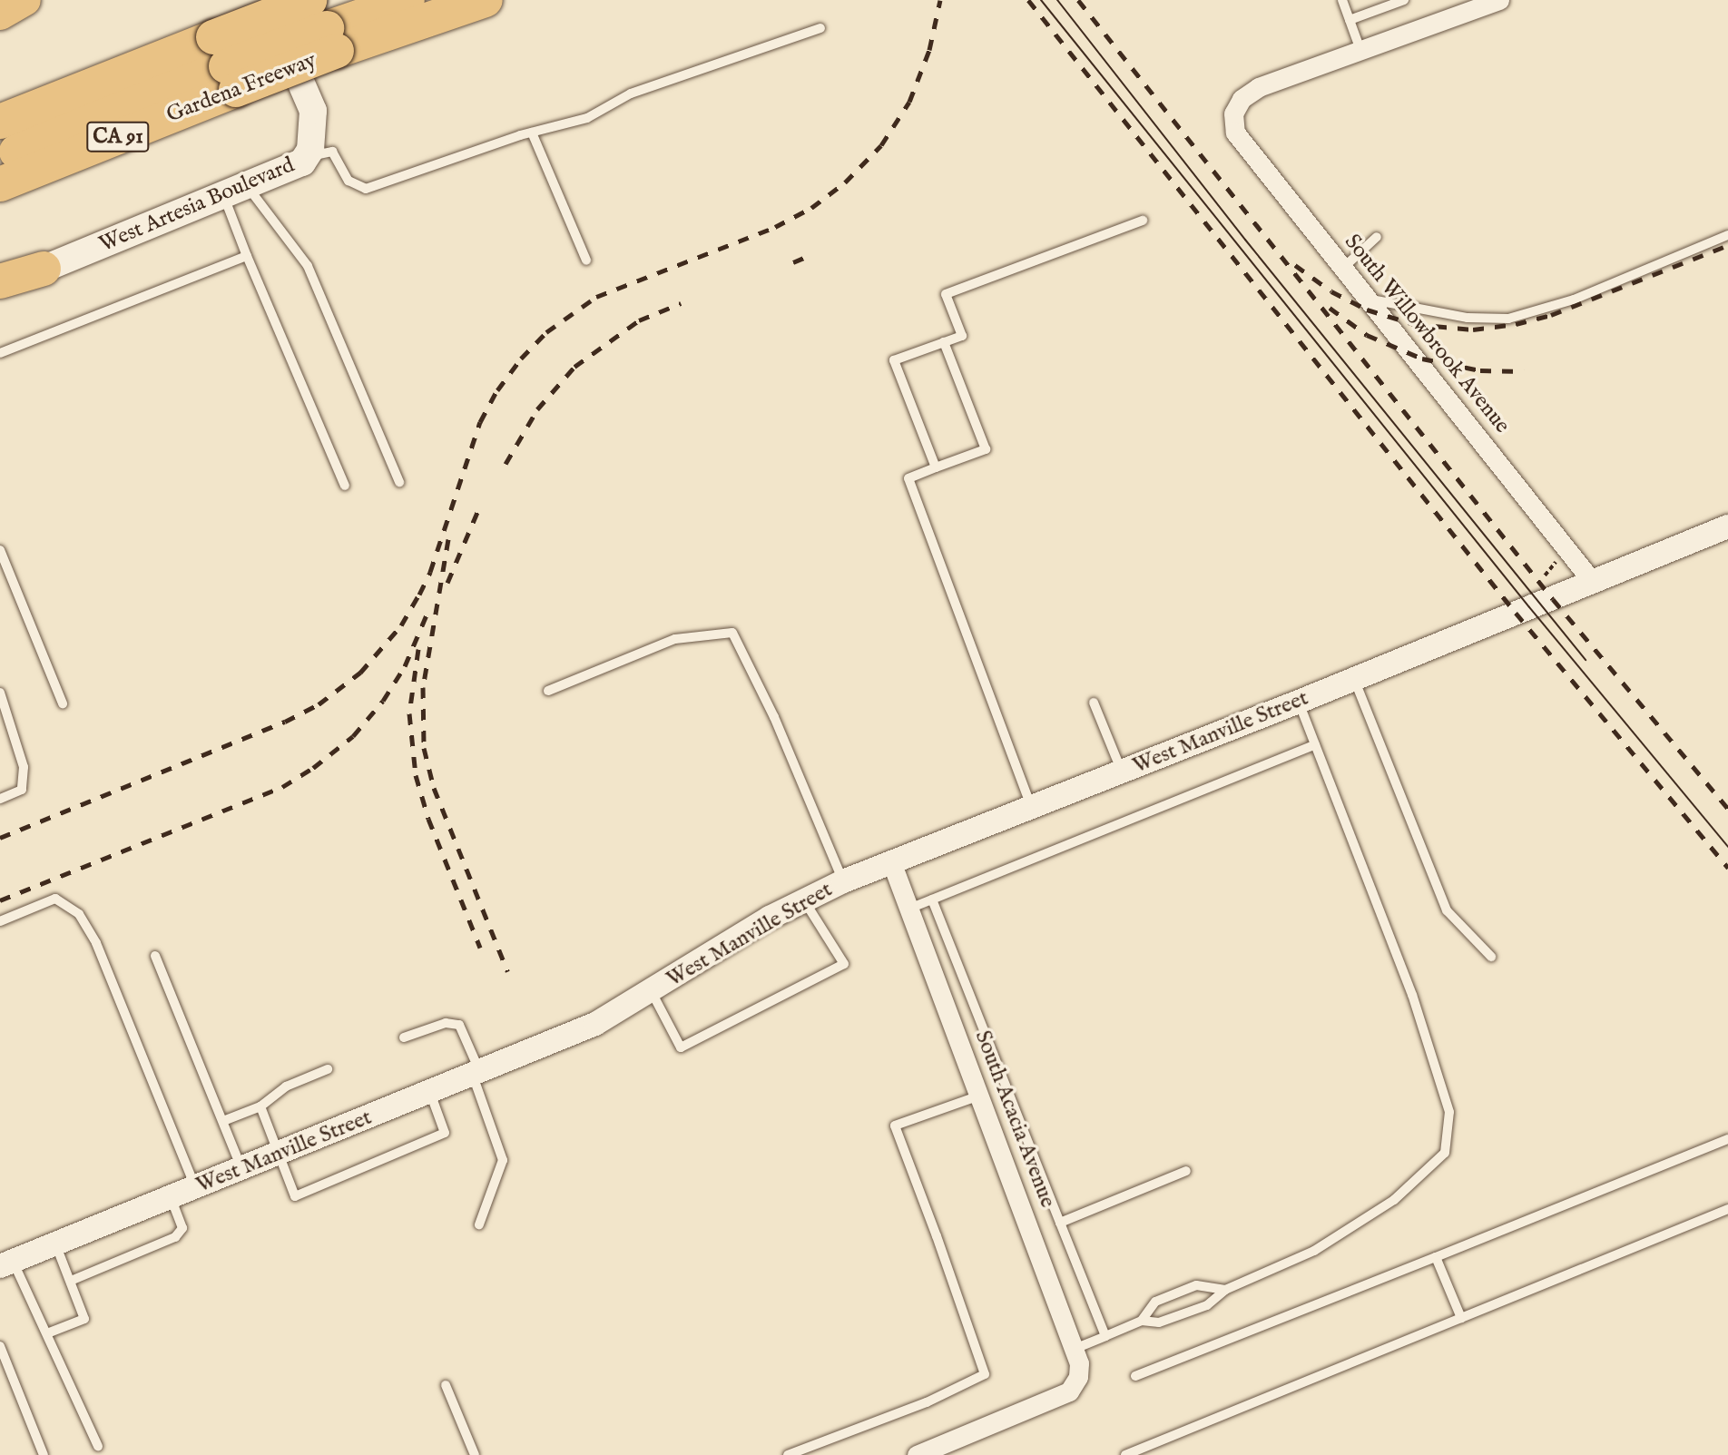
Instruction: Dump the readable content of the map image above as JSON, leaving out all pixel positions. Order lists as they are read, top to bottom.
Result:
{
  "streets": {
    "highway": ["Gardena Freeway", "CA 91"],
    "main road": ["West Artesia Boulevard"],
    "street": ["South Willowbrook Avenue", "West Manville Street", "South Acacia Avenue"]
  },
  "crossings": [
    ["South Willowbrook Avenue", "West Manville Street"],
    ["West Manville Street", "South Acacia Avenue"]
  ]
}
